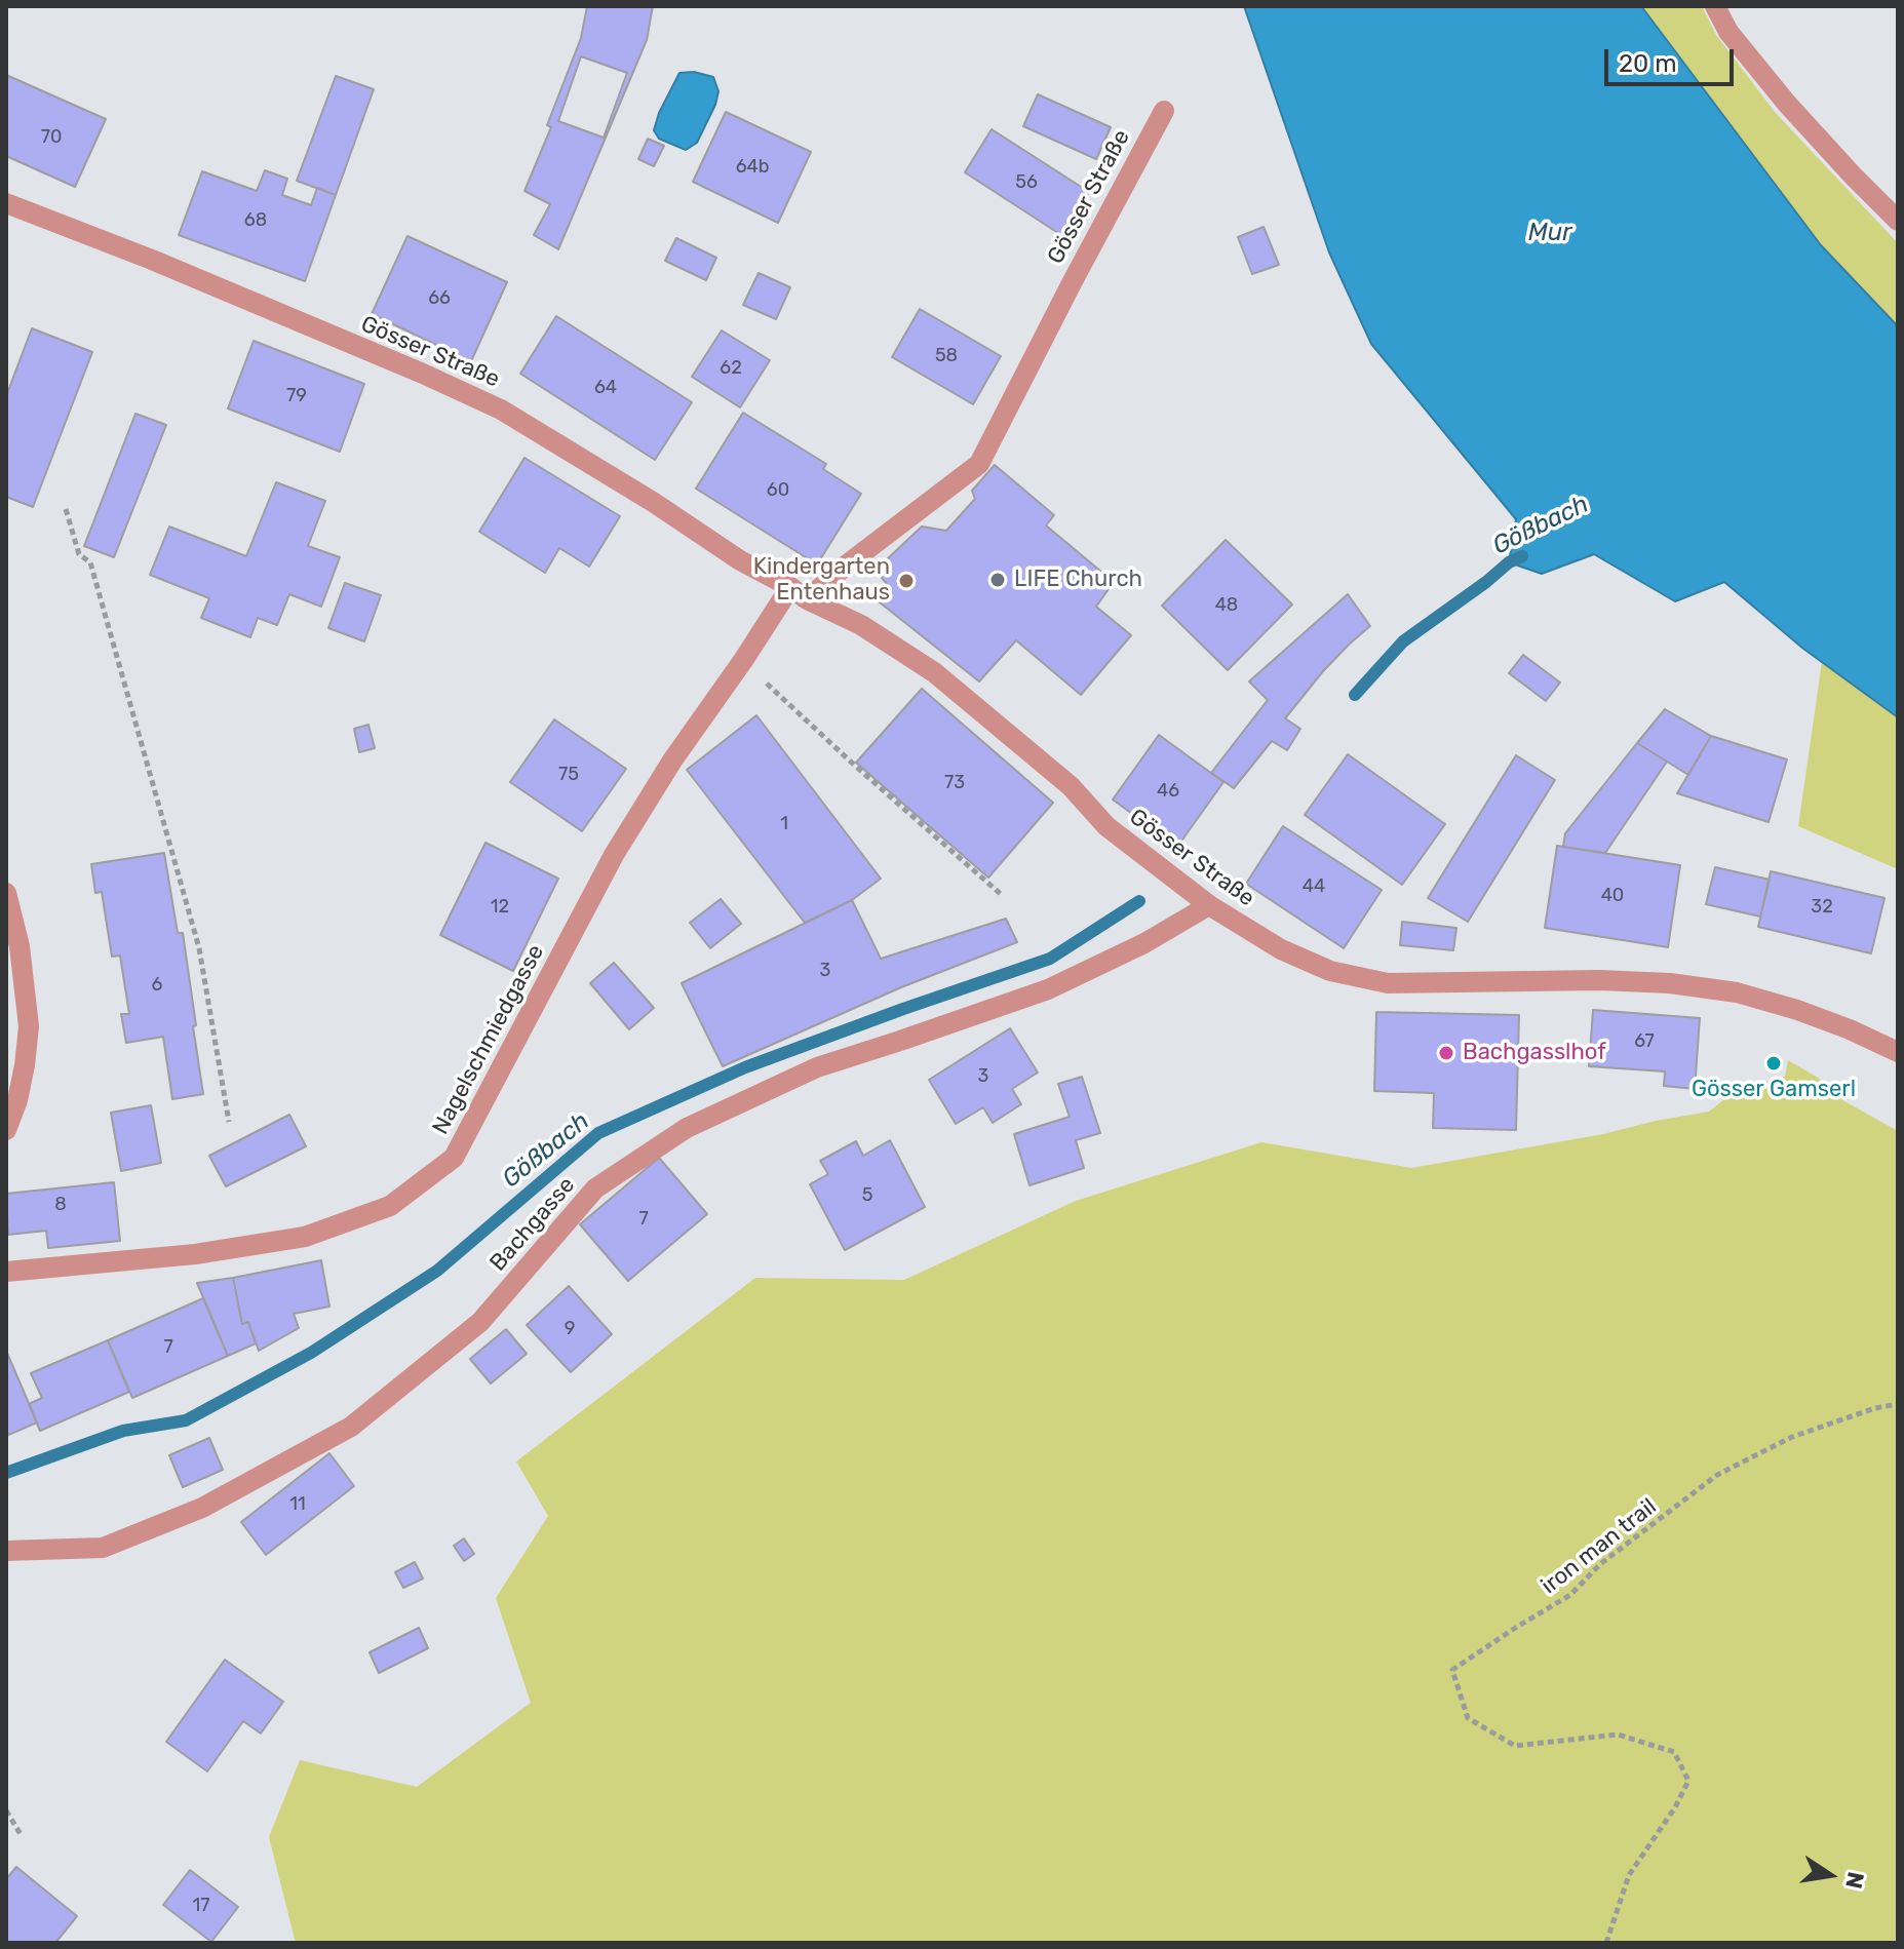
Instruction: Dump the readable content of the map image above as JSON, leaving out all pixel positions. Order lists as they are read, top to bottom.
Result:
{
  "streets": {
    "street": ["Gösser Straße", "Nagelschmiedgasse", "Bachgasse"],
    "path": ["iron man trail"]
  },
  "crossings": [
    ["Gösser Straße", "Nagelschmiedgasse"],
    ["Gösser Straße", "Bachgasse"]
  ],
  "water": ["Mur", "Gößbach"],
  "places": [
    "LIFE Church",
    "Kindergarten Entenhaus",
    "Bachgasslhof",
    "Gösser Gamserl"
  ],
  "house_numbers": [
    "70",
    "64b",
    "56",
    "68",
    "66",
    "58",
    "62",
    "64",
    "79",
    "60",
    "48",
    "75",
    "73",
    "46",
    "1",
    "44",
    "40",
    "12",
    "32",
    "3",
    "6",
    "67",
    "3",
    "5",
    "8",
    "7",
    "9",
    "7",
    "11",
    "17"
  ],
  "scale_bar": "20 m",
  "north": "right"
}
